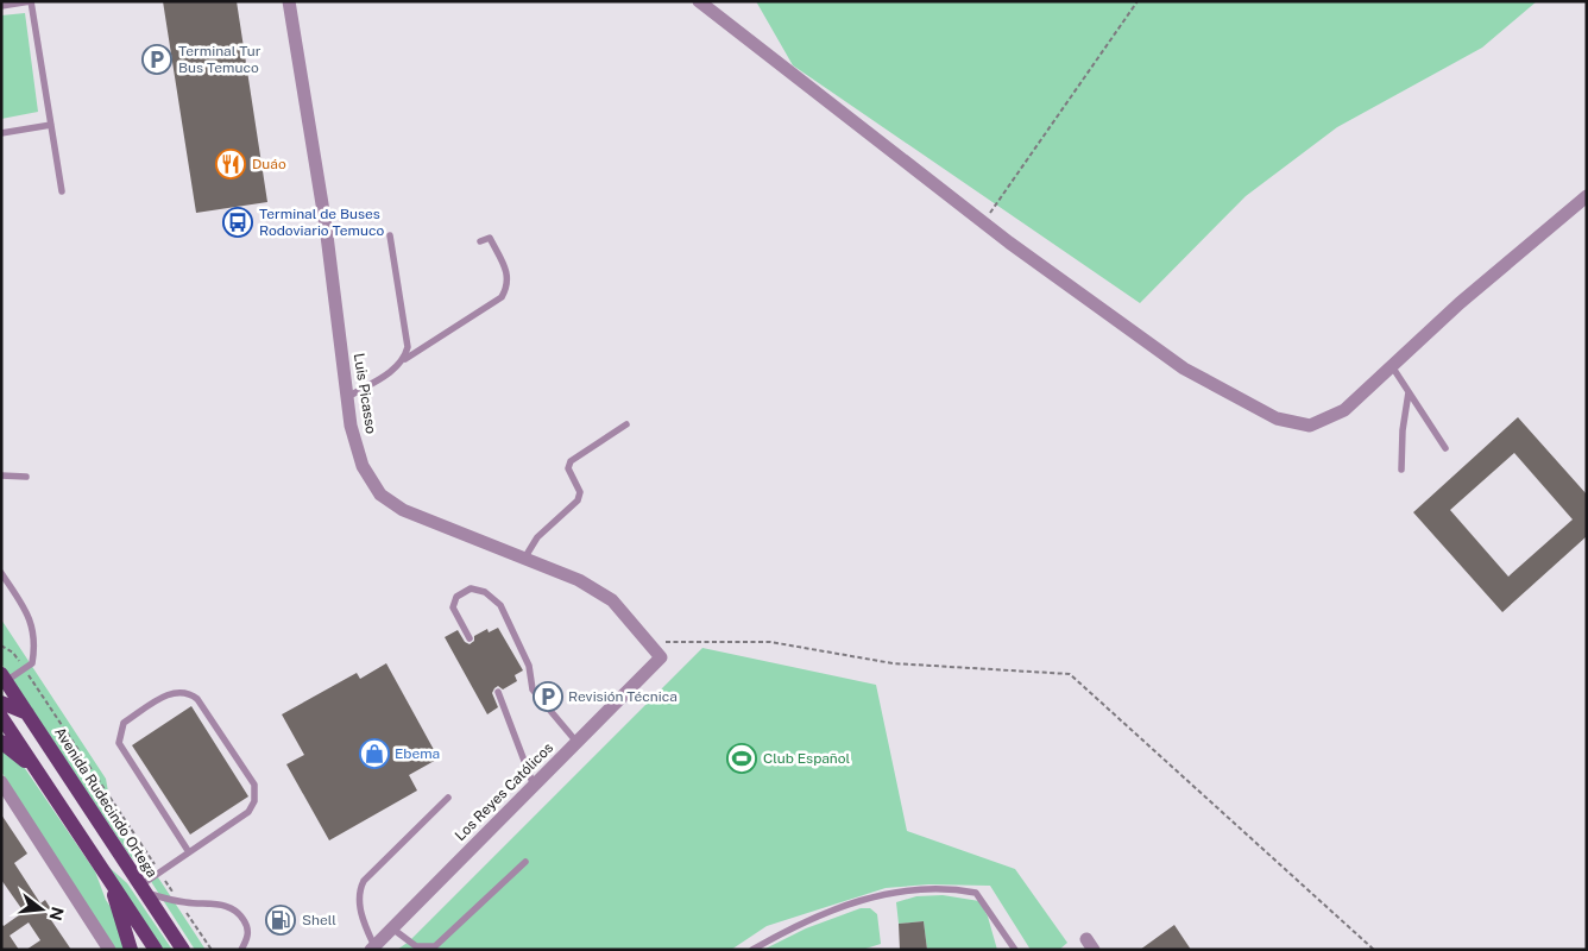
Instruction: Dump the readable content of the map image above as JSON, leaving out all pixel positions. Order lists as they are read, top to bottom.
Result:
{
  "streets": {
    "main road": ["Avenida Rudecindo Ortega"],
    "street": ["Luis Picasso", "Los Reyes Católicos"]
  },
  "crossings": [
    ["Luis Picasso", "Los Reyes Católicos"]
  ],
  "places": {
    "parking": ["Terminal Tur Bus Temuco", "Revisión Técnica"],
    "restaurant": ["Duáo"],
    "bus stop": ["Terminal de Buses Rodoviario Temuco"],
    "shop": ["Ebema"],
    "sports": ["Club Español"],
    "fuel station": ["Shell"]
  },
  "north": "right"
}
